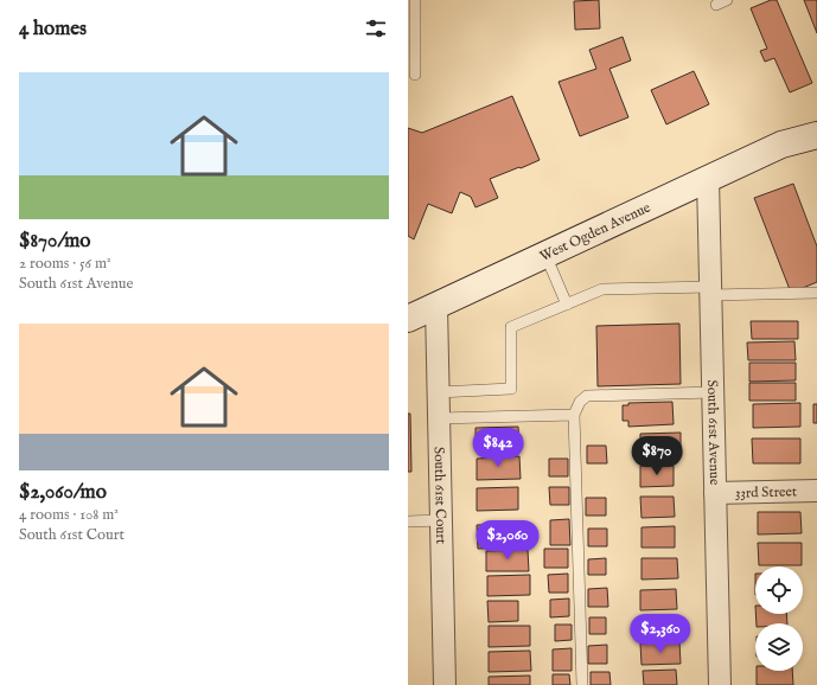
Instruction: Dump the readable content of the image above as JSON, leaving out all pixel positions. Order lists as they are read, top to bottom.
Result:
{
  "streets": {
    "main road": ["West Ogden Avenue"],
    "street": ["South 61st Avenue", "33rd Street", "South 61st Court"]
  },
  "crossings": [
    ["West Ogden Avenue", "South 61st Avenue"],
    ["West Ogden Avenue", "South 61st Court"],
    ["South 61st Avenue", "33rd Street"]
  ],
  "page": {
    "heading": "4 homes",
    "list": [
      {
        "name": "$870/mo",
        "note": "2 rooms · 56 m² · South 61st Avenue"
      },
      {
        "name": "$2,060/mo",
        "note": "4 rooms · 108 m² · South 61st Court"
      }
    ],
    "price": [
      "$842",
      "$870",
      "$2,060",
      "$2,360"
    ]
  }
}
